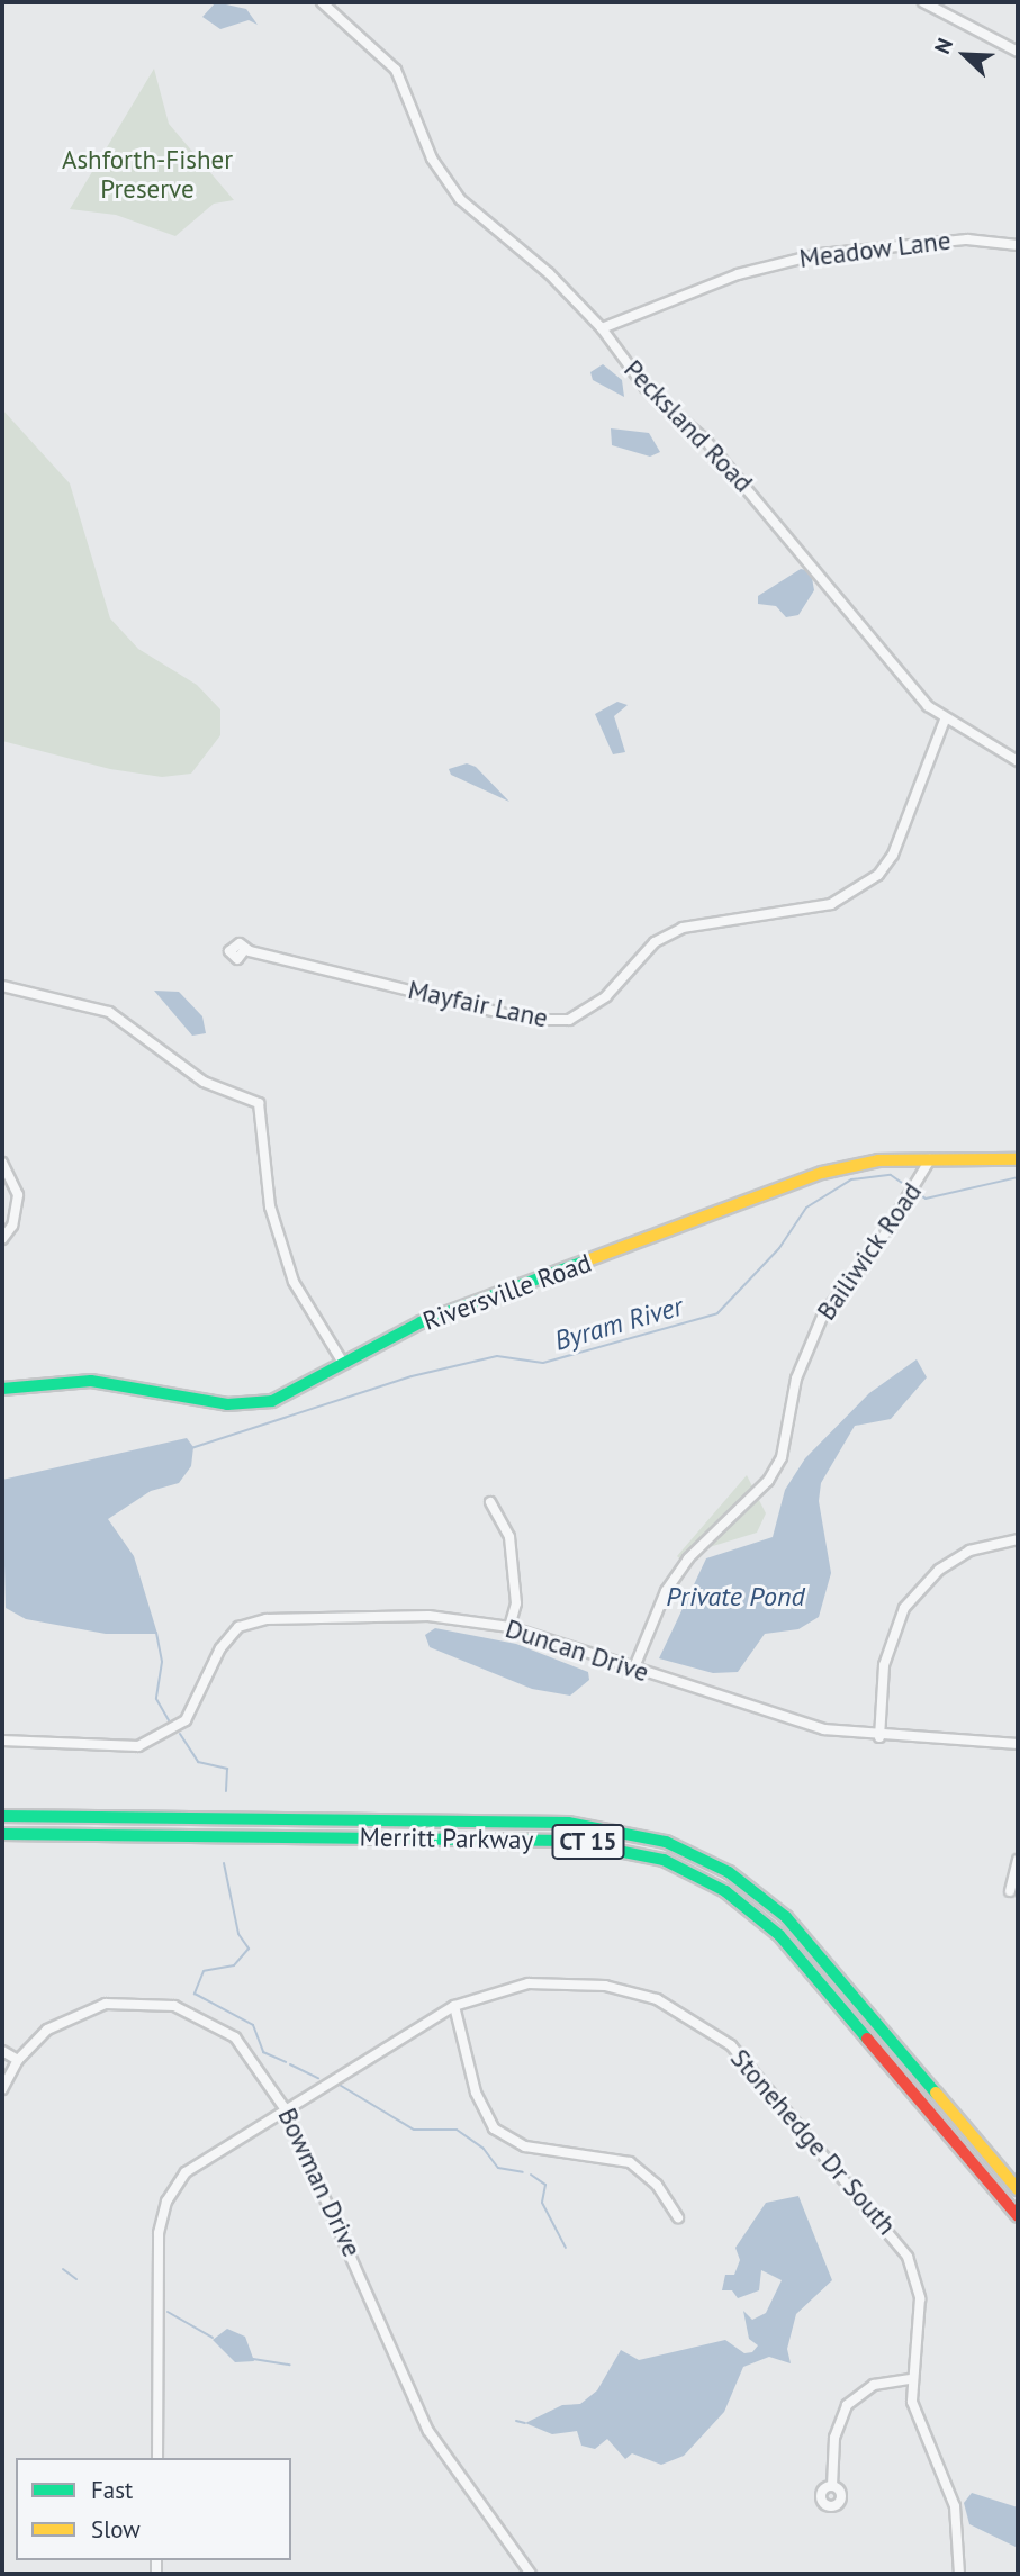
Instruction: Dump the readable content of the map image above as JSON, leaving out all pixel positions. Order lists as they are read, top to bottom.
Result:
{
  "streets": {
    "main road": ["Riversville Road", "Merritt Parkway", "CT 15"],
    "street": [
      "Meadow Lane",
      "Pecksland Road",
      "Mayfair Lane",
      "Bailiwick Road",
      "Duncan Drive",
      "Stonehedge Dr South",
      "Bowman Drive"
    ]
  },
  "crossings": [
    ["Meadow Lane", "Pecksland Road"],
    ["Pecksland Road", "Mayfair Lane"],
    ["Bailiwick Road", "Riversville Road"],
    ["Bailiwick Road", "Duncan Drive"],
    ["Stonehedge Dr South", "Bowman Drive"]
  ],
  "water": ["Byram River", "Private Pond"],
  "parks": ["Ashforth-Fisher Preserve"],
  "legend": ["Fast", "Slow"],
  "north": "top left"
}
